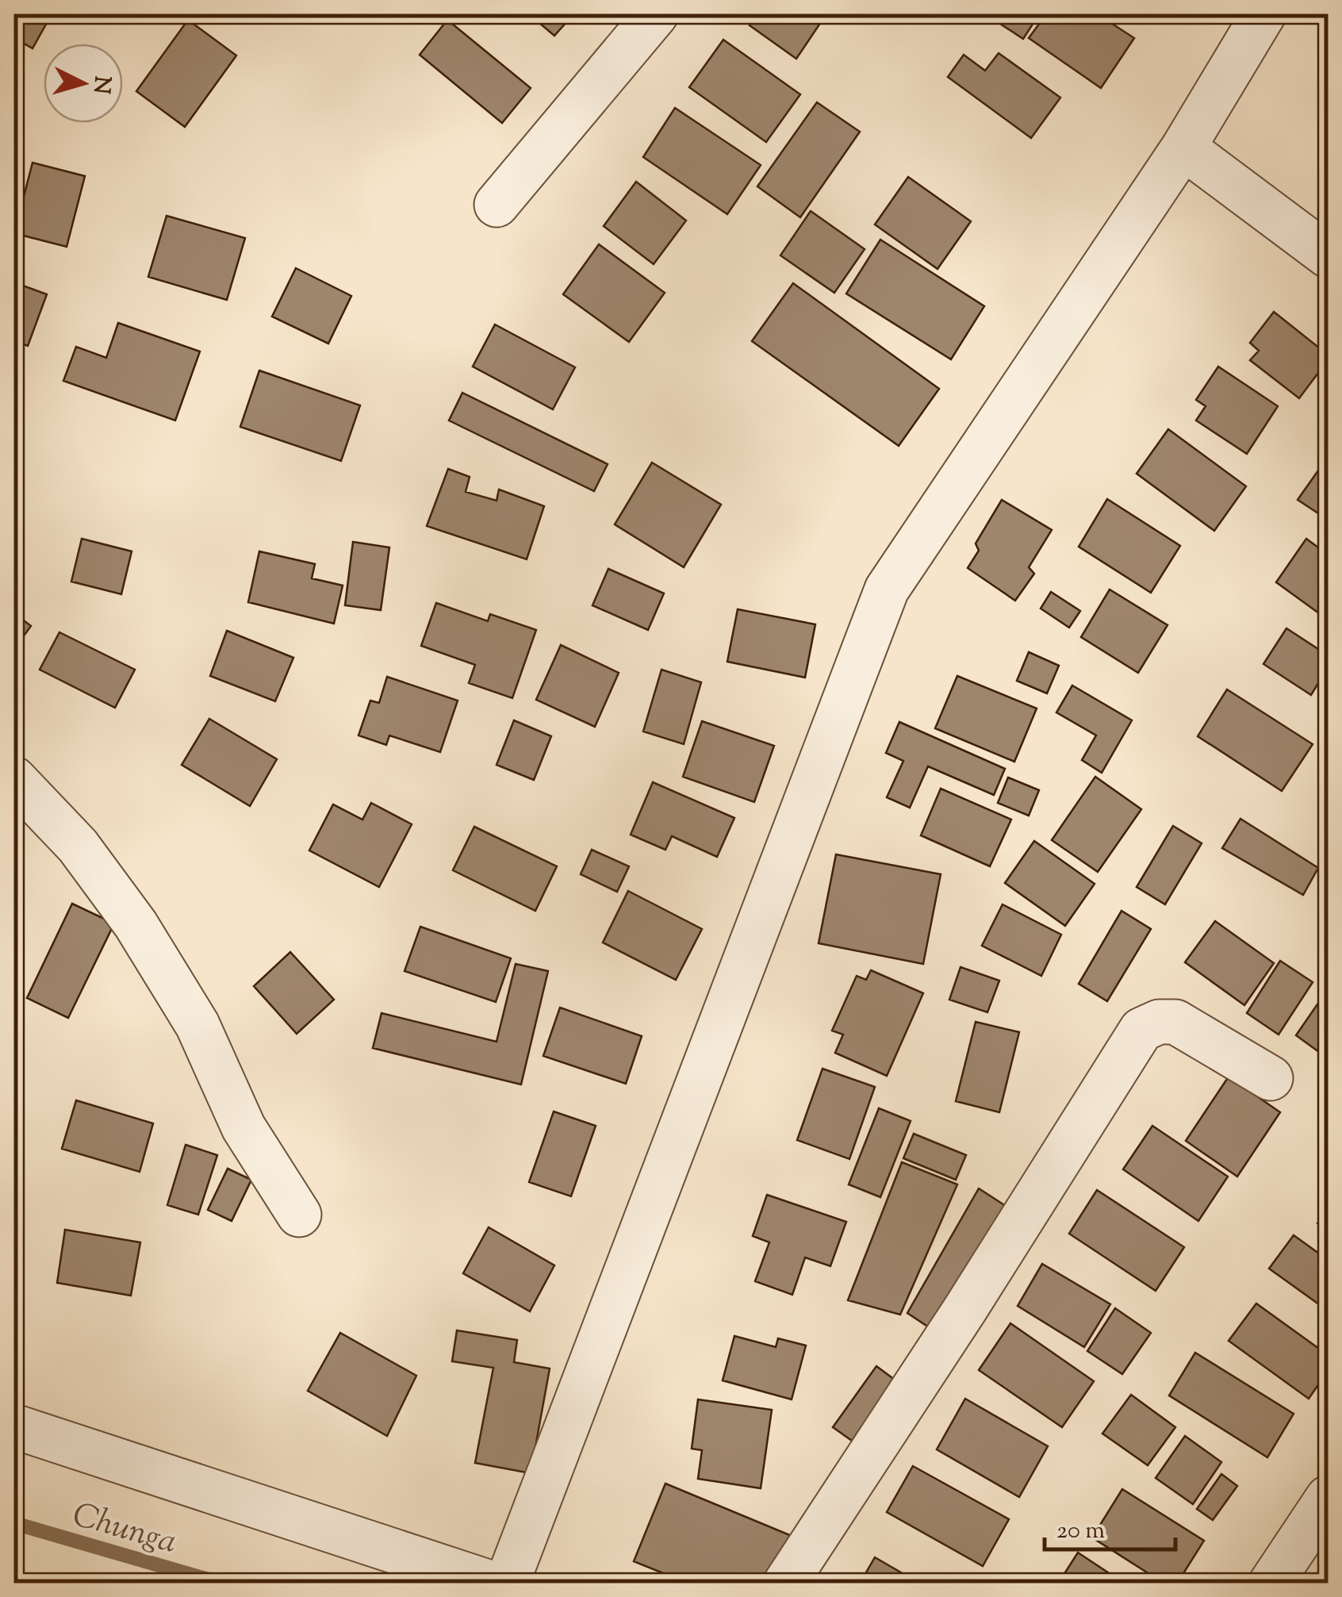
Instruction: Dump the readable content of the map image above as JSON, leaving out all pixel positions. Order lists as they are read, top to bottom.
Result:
{
  "water": ["Chunga"],
  "scale_bar": "20 m",
  "north": "right"
}
